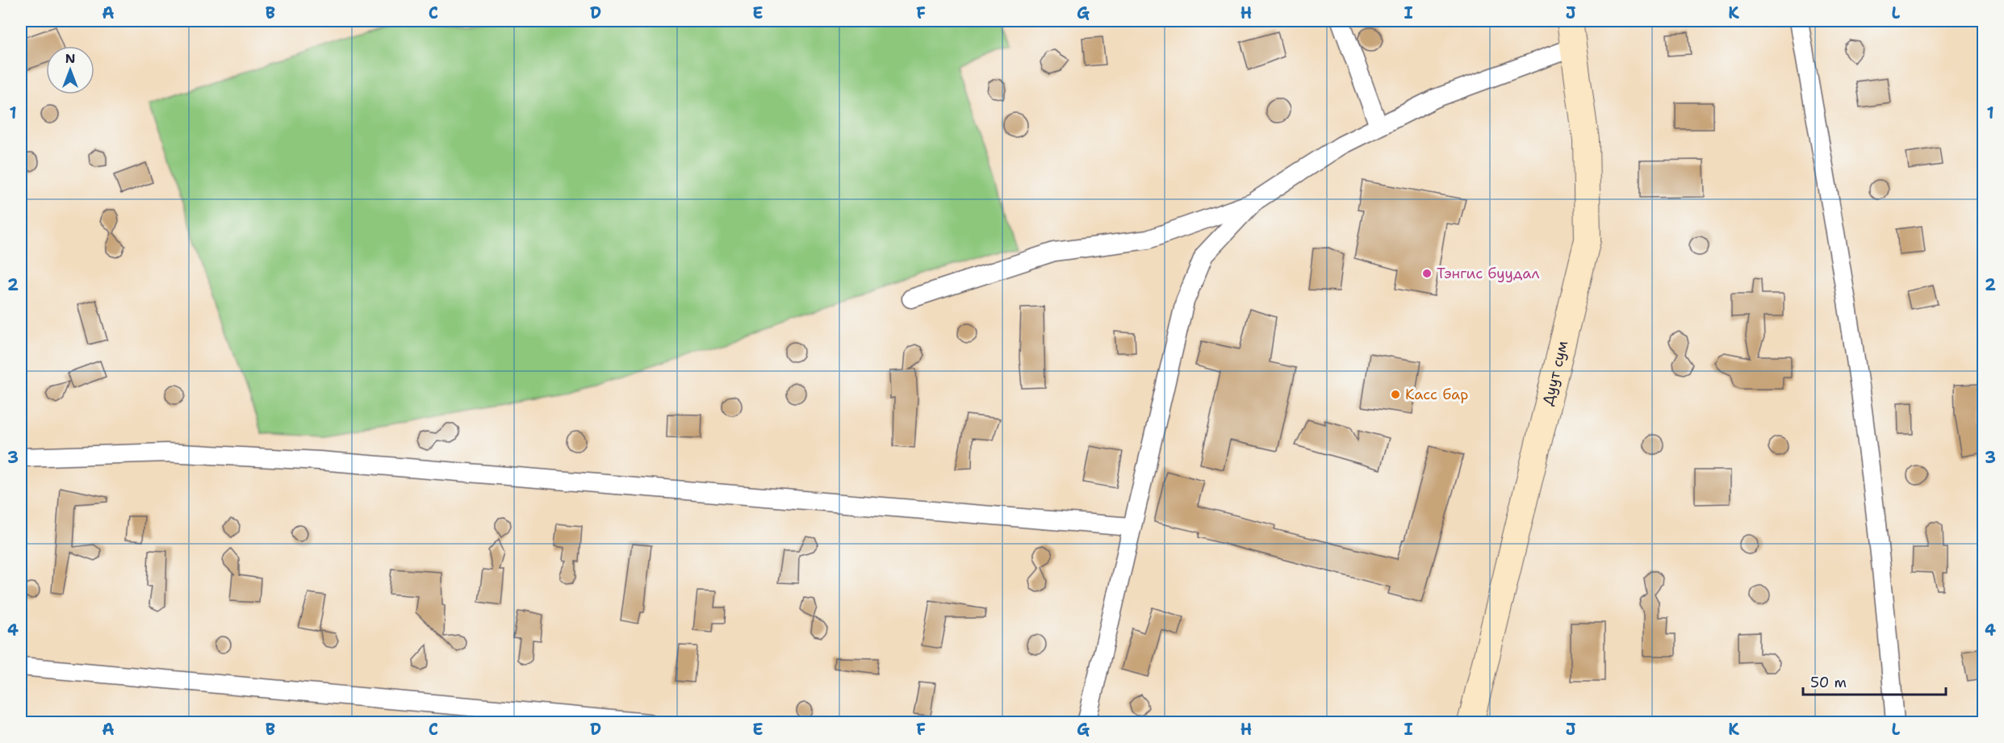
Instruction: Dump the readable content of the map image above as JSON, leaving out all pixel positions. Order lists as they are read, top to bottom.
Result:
{
  "streets": {
    "main road": ["Дуут сум"]
  },
  "places": ["Тэнгис буудал", "Касс бар"],
  "scale_bar": "50 m",
  "north": "top",
  "grid": {
    "columns": [
      "A",
      "B",
      "C",
      "D",
      "E",
      "F",
      "G",
      "H",
      "I",
      "J",
      "K",
      "L"
    ],
    "rows": [
      "1",
      "2",
      "3",
      "4"
    ]
  }
}
